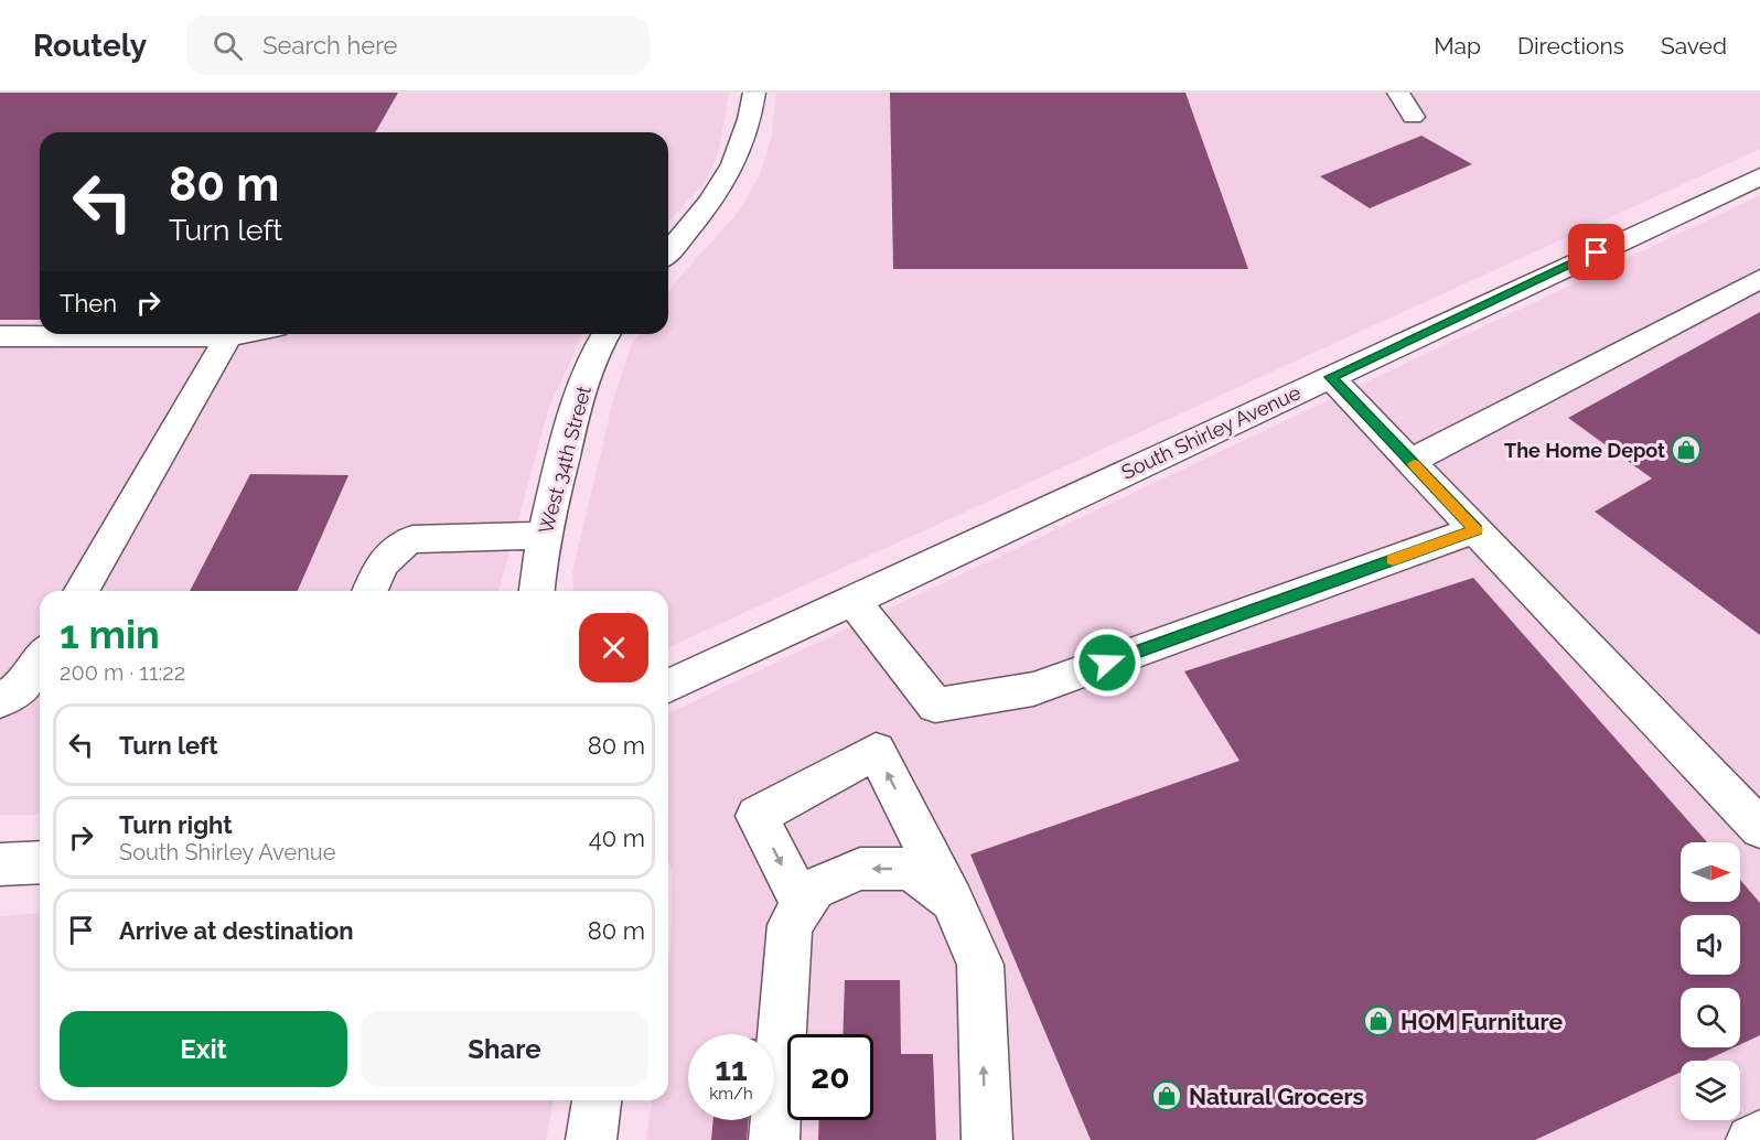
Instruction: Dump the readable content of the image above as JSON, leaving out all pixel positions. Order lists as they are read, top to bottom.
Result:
{
  "streets": {
    "street": ["South Shirley Avenue", "West 34th Street"]
  },
  "places": {
    "shop": ["The Home Depot", "HOM Furniture", "Natural Grocers"]
  },
  "north": "right",
  "page": {
    "header": "Routely",
    "search": "Search here",
    "nav": ["Map", "Directions", "Saved"],
    "turn": ["80 m", "Turn left"],
    "then": "Then",
    "heading": ["1 min", "200 m · 11:22"],
    "list": [
      {
        "name": "Turn left",
        "value": "80 m"
      },
      {
        "name": "Turn right",
        "note": "South Shirley Avenue",
        "value": "40 m"
      },
      {
        "name": "Arrive at destination",
        "value": "80 m"
      }
    ],
    "buttons": ["Exit", "Share"],
    "speed": "11 km/h",
    "limit": "20"
  }
}
